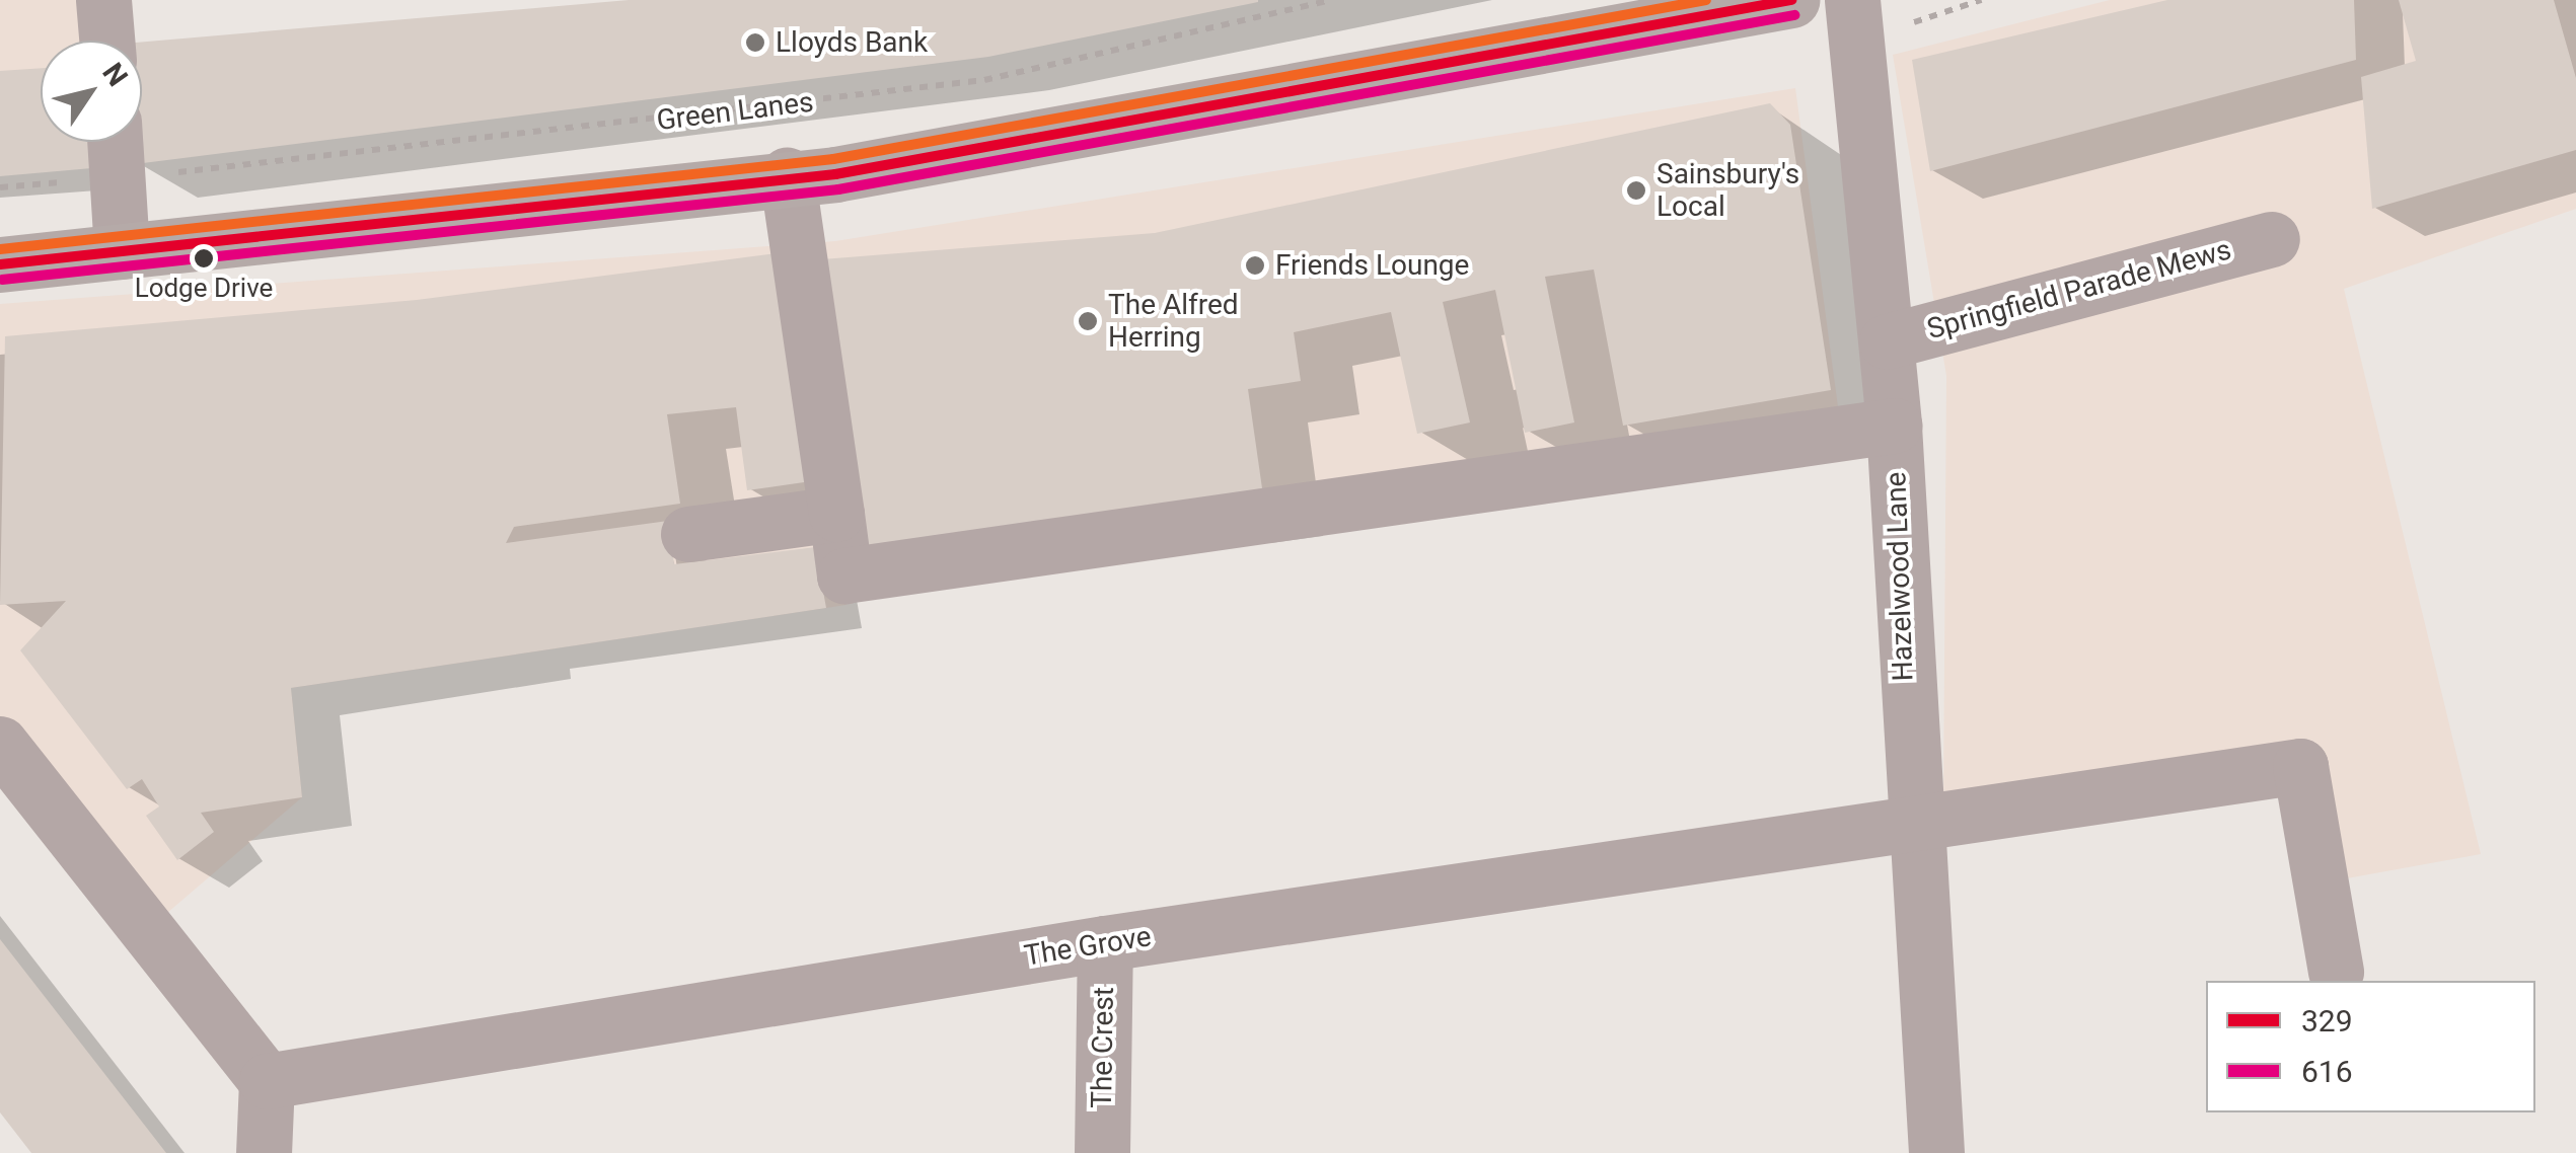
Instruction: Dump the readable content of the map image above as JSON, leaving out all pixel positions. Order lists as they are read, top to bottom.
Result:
{
  "streets": {
    "street": [
      "Springfield Parade Mews",
      "Hazelwood Lane",
      "The Grove",
      "The Crest"
    ],
    "path": ["Green Lanes"]
  },
  "crossings": [
    ["Springfield Parade Mews", "Hazelwood Lane"],
    ["Hazelwood Lane", "The Grove"],
    ["The Grove", "The Crest"]
  ],
  "places": [
    "Lloyds Bank",
    "Sainsbury's Local",
    "Lodge Drive",
    "Friends Lounge",
    "The Alfred Herring"
  ],
  "lines": ["transit line 329", "transit line 616"],
  "legend": ["329", "616"],
  "north": "top right"
}
